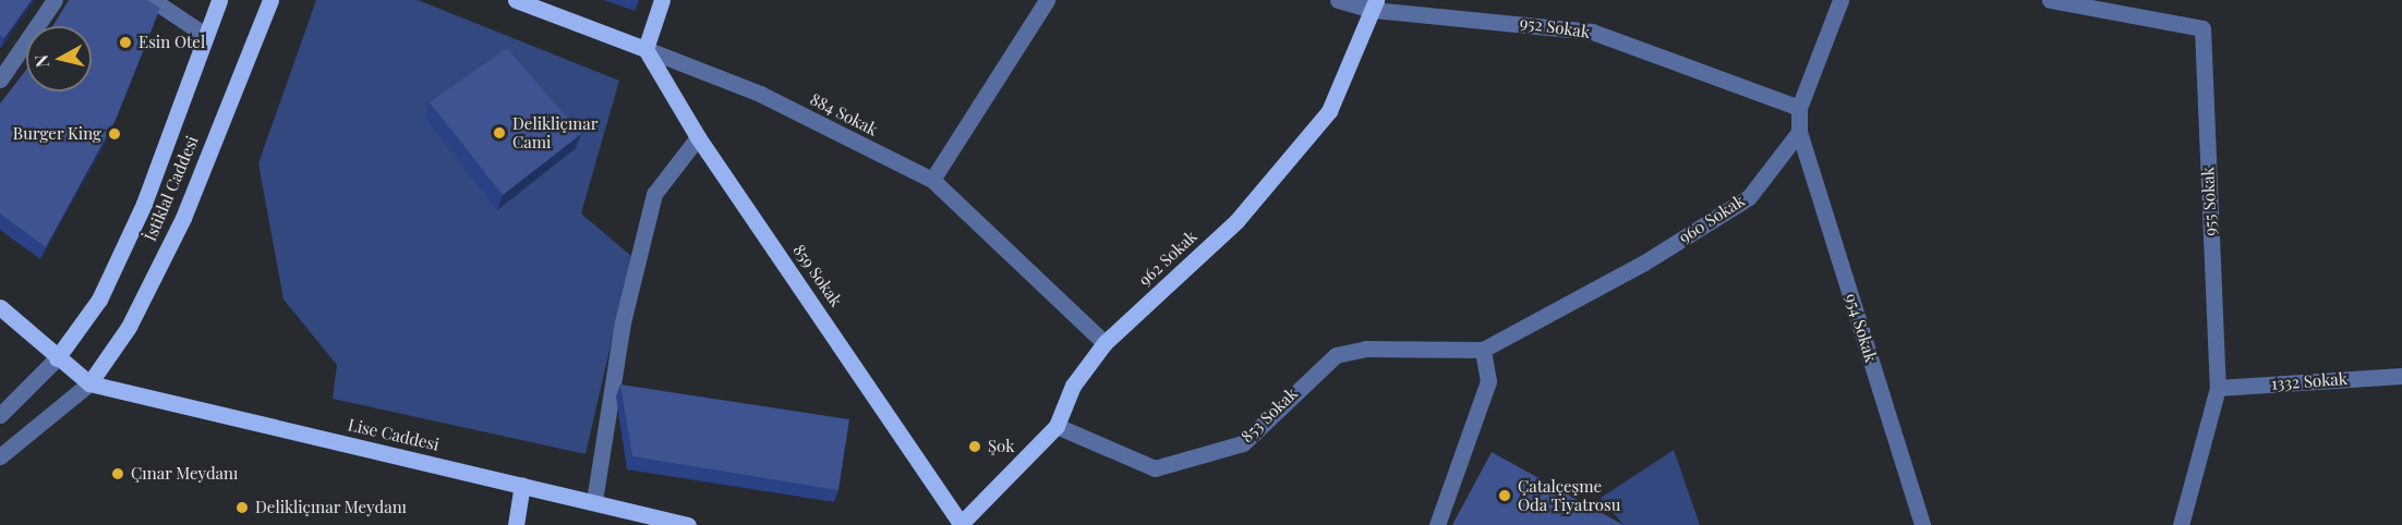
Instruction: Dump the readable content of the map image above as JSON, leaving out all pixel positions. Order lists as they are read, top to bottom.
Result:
{
  "streets": {
    "main road": [
      "884 Sokak",
      "İstiklal Caddesi",
      "962 Sokak",
      "859 Sokak",
      "Lise Caddesi"
    ],
    "street": [
      "952 Sokak",
      "955 Sokak",
      "960 Sokak",
      "954 Sokak",
      "1332 Sokak",
      "853 Sokak"
    ]
  },
  "crossings": [
    ["952 Sokak", "962 Sokak"],
    ["884 Sokak", "962 Sokak"],
    ["884 Sokak", "859 Sokak"],
    ["İstiklal Caddesi", "Lise Caddesi"],
    ["955 Sokak", "1332 Sokak"],
    ["960 Sokak", "954 Sokak"],
    ["960 Sokak", "853 Sokak"],
    ["962 Sokak", "859 Sokak"],
    ["962 Sokak", "853 Sokak"]
  ],
  "places": [
    "Esin Otel",
    "Delikliçınar Cami",
    "Burger King",
    "Şok",
    "Çınar Meydanı",
    "Çatalçeşme Oda Tiyatrosu",
    "Delikliçınar Meydanı"
  ],
  "north": "left"
}
